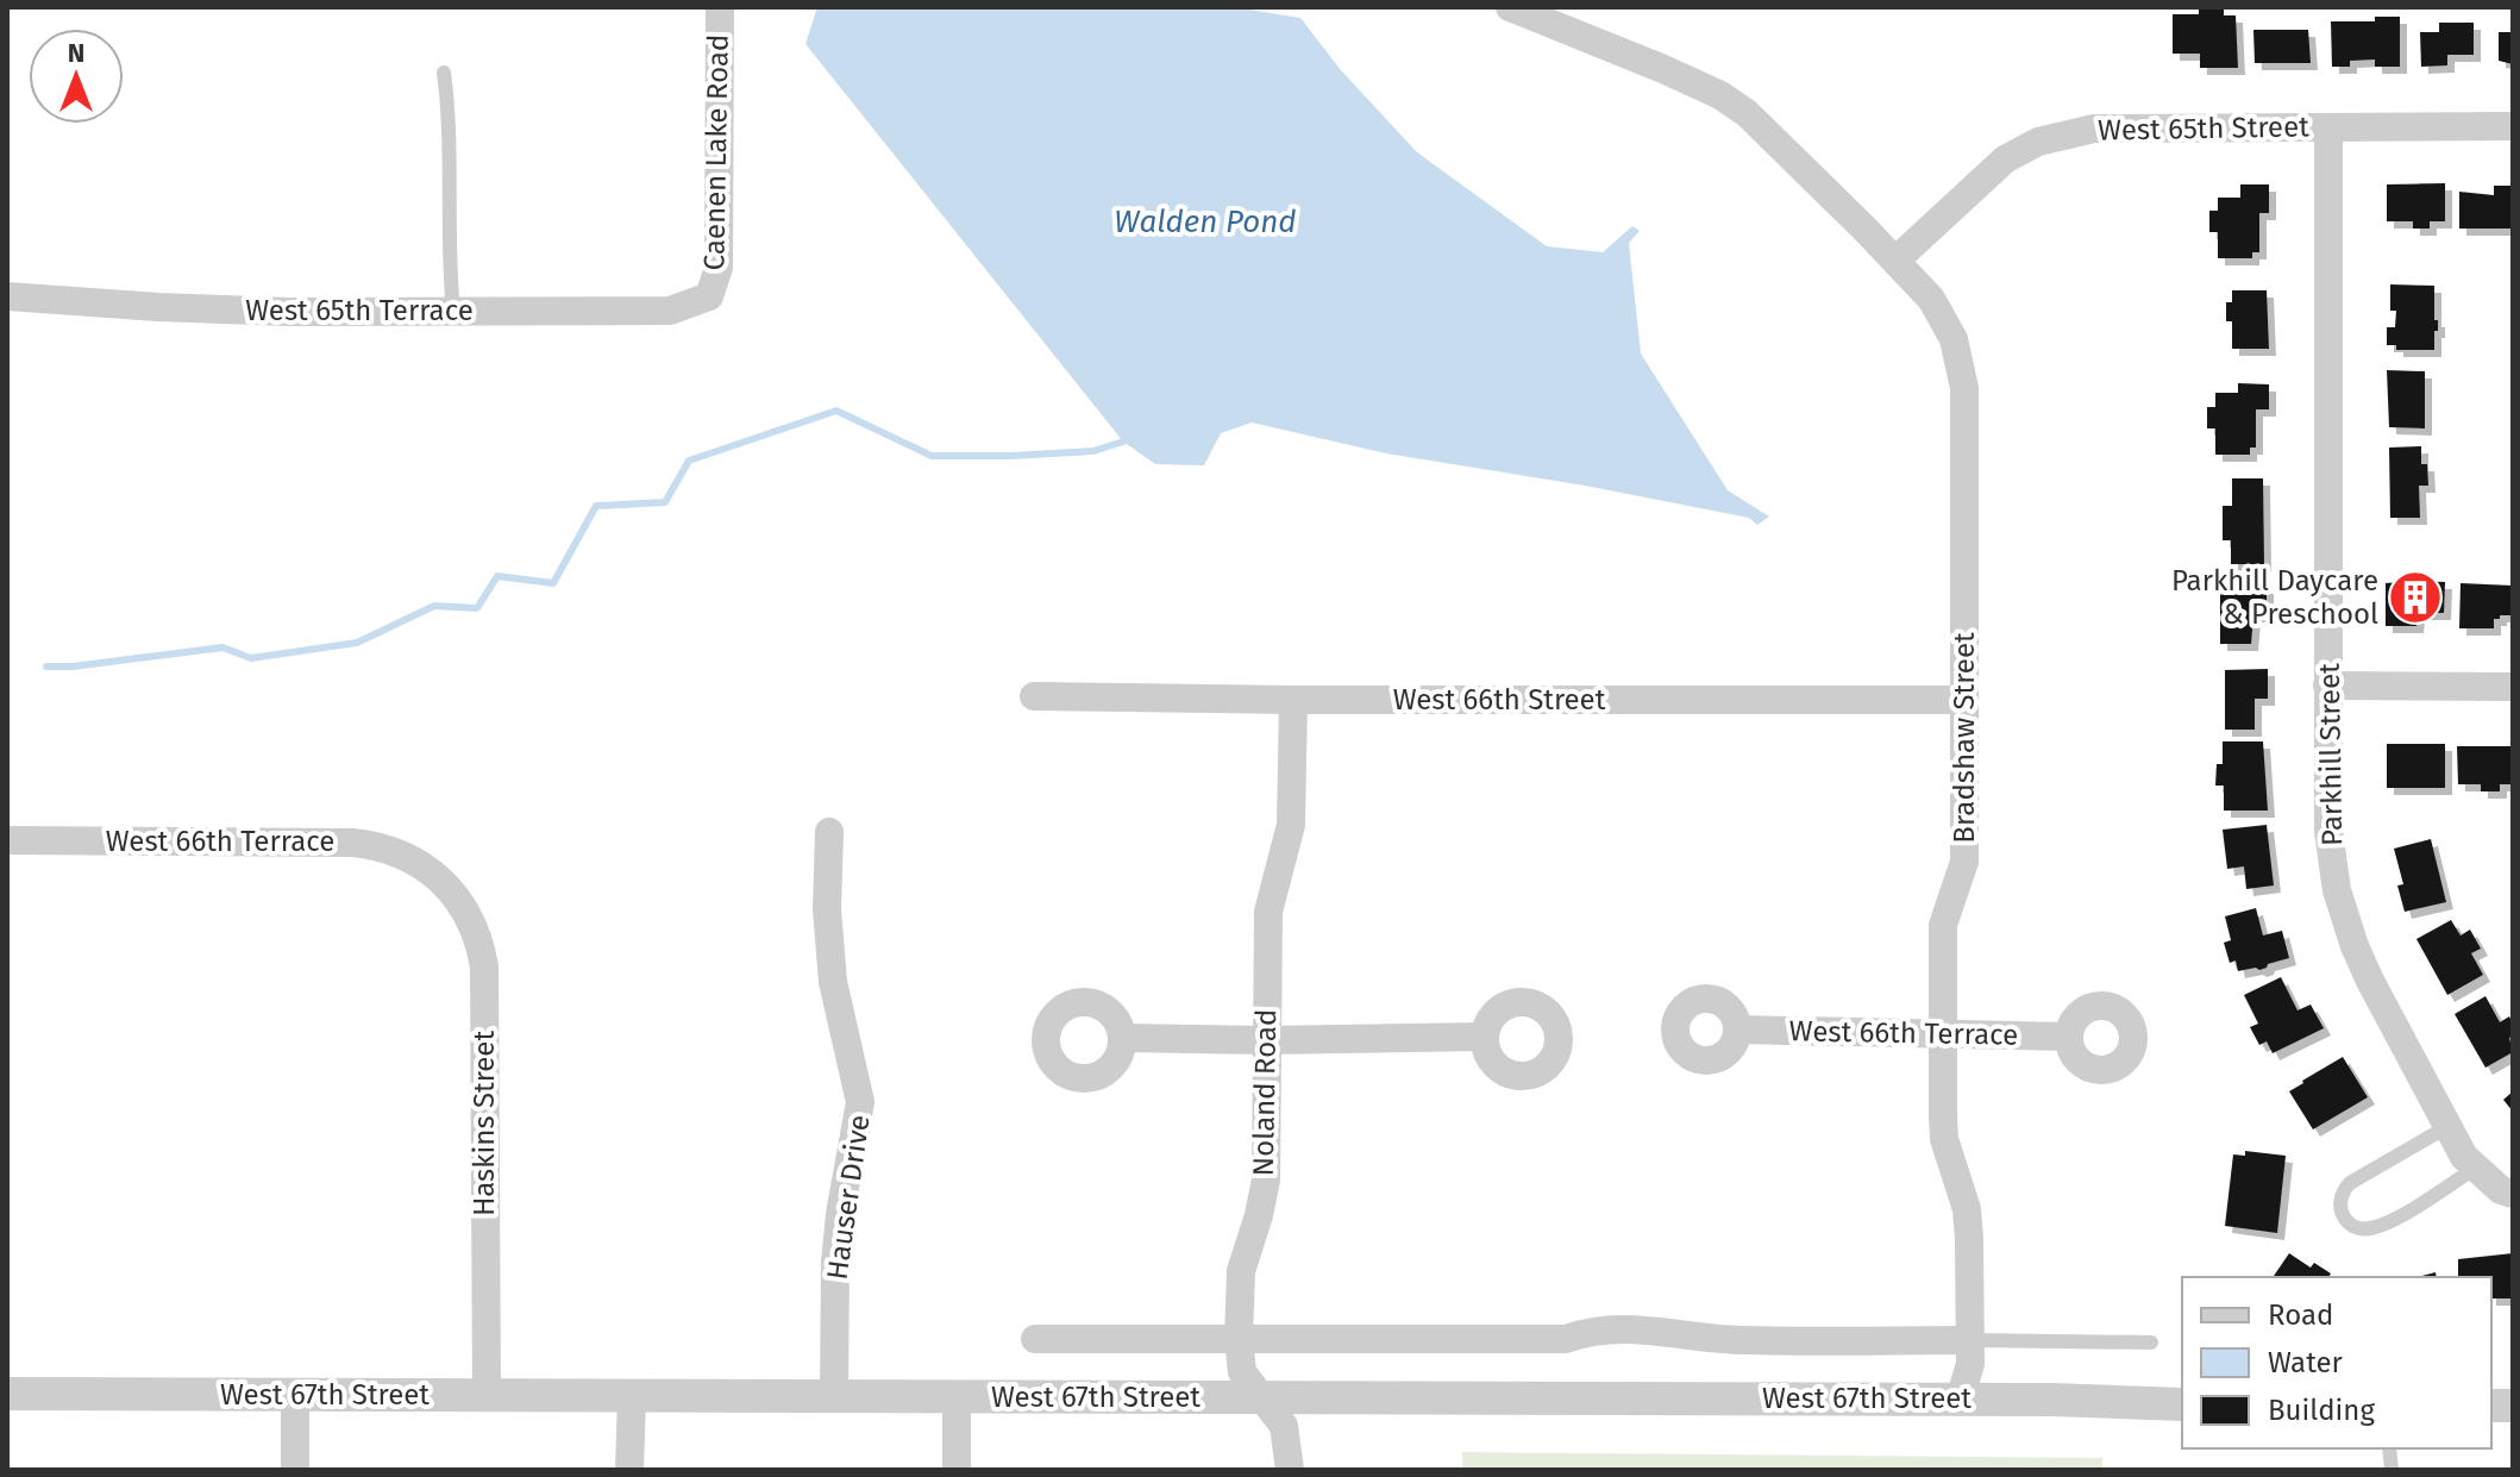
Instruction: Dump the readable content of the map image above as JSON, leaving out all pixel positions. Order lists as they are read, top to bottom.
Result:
{
  "streets": {
    "street": [
      "West 65th Street",
      "Caenen Lake Road",
      "West 65th Terrace",
      "West 66th Street",
      "Bradshaw Street",
      "Parkhill Street",
      "West 66th Terrace",
      "Noland Road",
      "Haskins Street",
      "Hauser Drive",
      "West 67th Street"
    ]
  },
  "crossings": [
    ["West 65th Street", "Bradshaw Street"],
    ["West 65th Street", "Parkhill Street"],
    ["Caenen Lake Road", "West 65th Terrace"],
    ["West 66th Street", "Bradshaw Street"],
    ["West 66th Street", "Noland Road"],
    ["Bradshaw Street", "West 66th Terrace"],
    ["Bradshaw Street", "West 67th Street"],
    ["West 66th Terrace", "Haskins Street"],
    ["Noland Road", "West 67th Street"],
    ["Haskins Street", "West 67th Street"],
    ["Hauser Drive", "West 67th Street"]
  ],
  "water": ["Walden Pond"],
  "places": {
    "building": ["Parkhill Daycare & Preschool"]
  },
  "legend": ["Road", "Water", "Building"],
  "north": "top"
}
